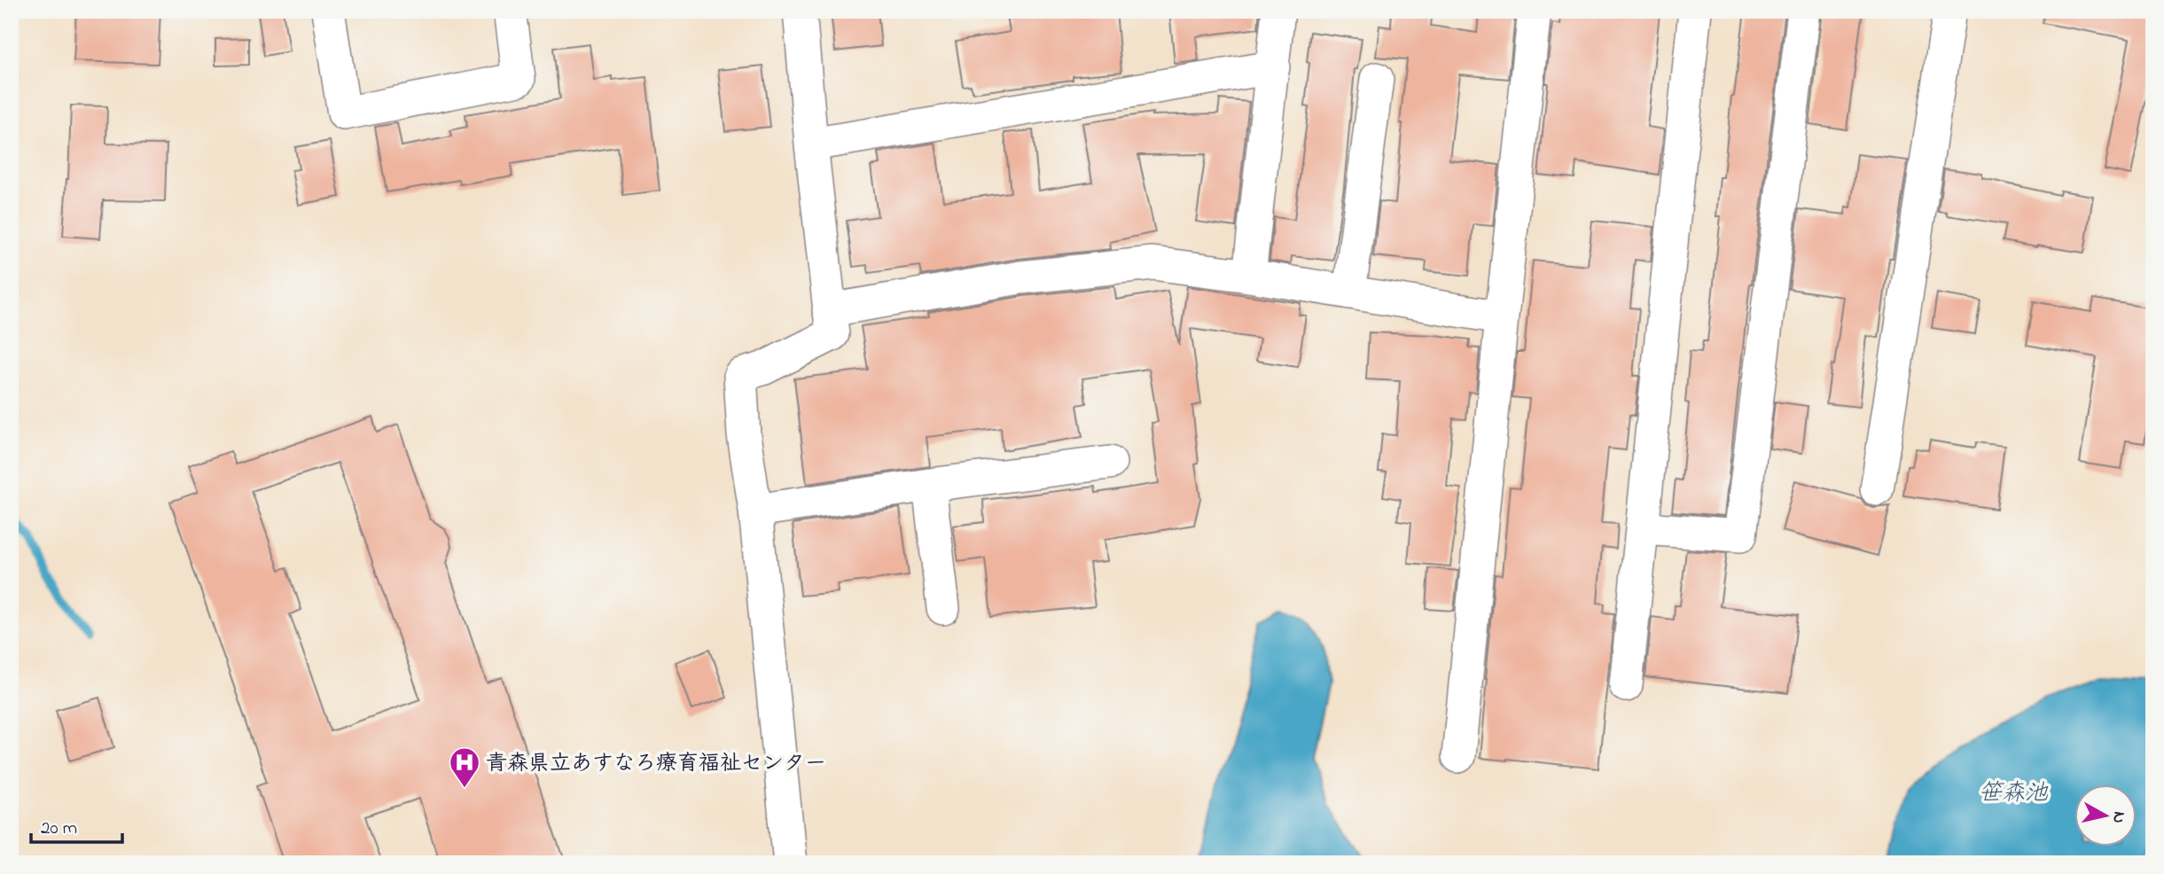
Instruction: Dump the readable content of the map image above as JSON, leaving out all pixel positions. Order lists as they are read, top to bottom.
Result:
{
  "water": ["笹森池"],
  "places": {
    "hospital": ["青森県立あすなろ療育福祉センター"]
  },
  "scale_bar": "20 m",
  "north": "right"
}
